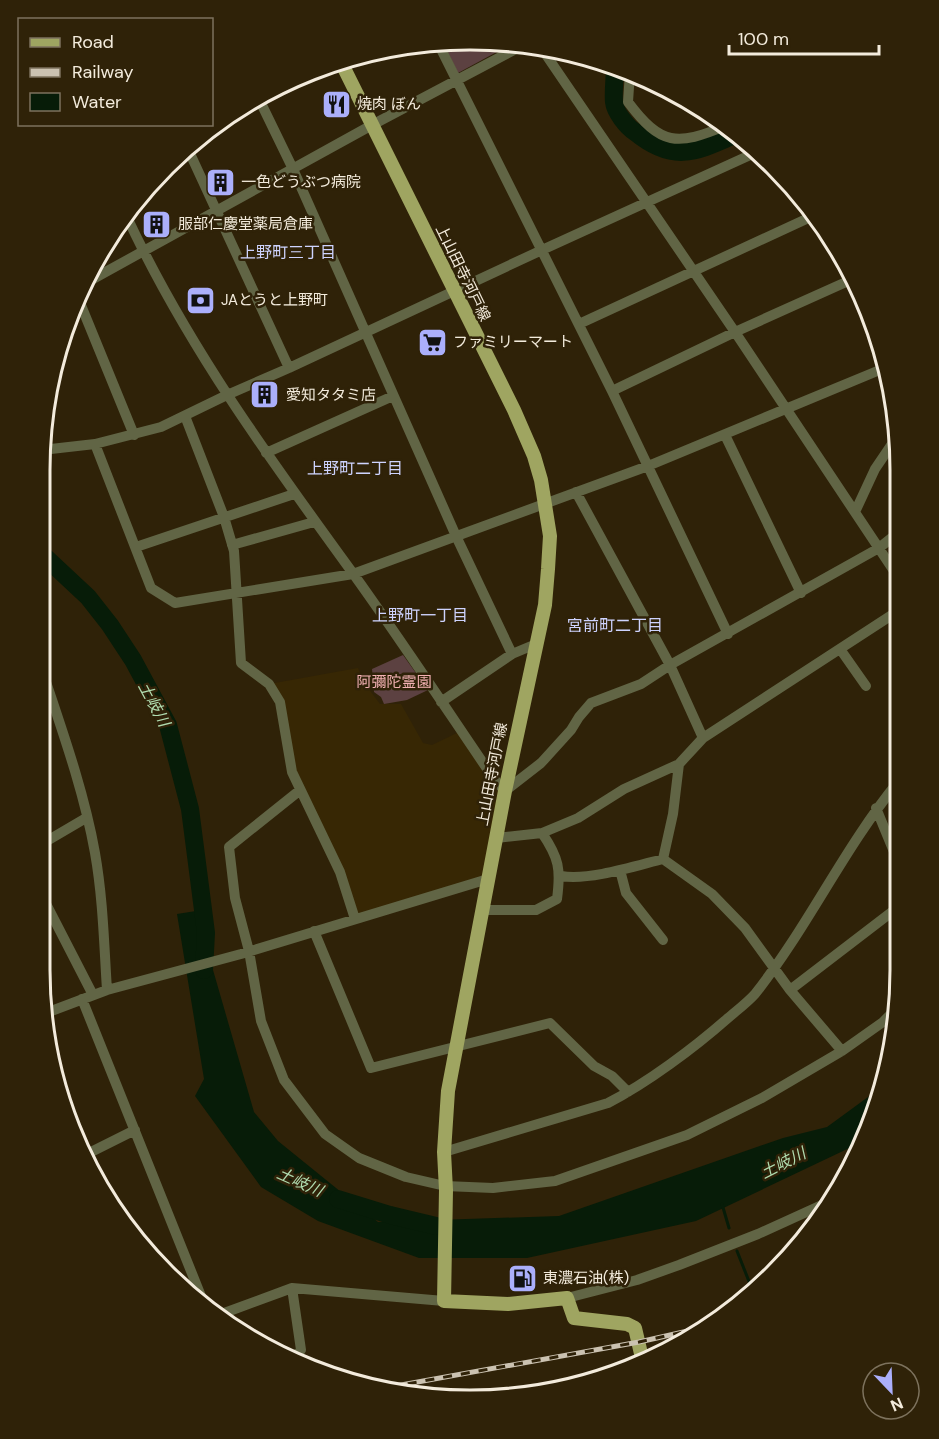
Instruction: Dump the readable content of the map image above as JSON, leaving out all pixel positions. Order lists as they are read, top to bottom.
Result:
{
  "streets": {
    "main road": ["上山田寺河戸線"]
  },
  "districts": [
    "上野町三丁目",
    "上野町二丁目",
    "上野町一丁目",
    "宮前町二丁目"
  ],
  "water": ["土岐川"],
  "parks": ["阿彌陀霊園"],
  "places": {
    "restaurant": ["焼肉 ぼん"],
    "building": ["一色どうぶつ病院", "服部仁慶堂薬局倉庫", "愛知タタミ店"],
    "bank": ["JAとうと上野町"],
    "supermarket": ["ファミリーマート"],
    "fuel station": ["東濃石油(株)"]
  },
  "legend": ["Road", "Railway", "Water"],
  "scale_bar": "100 m",
  "north": "bottom right"
}
